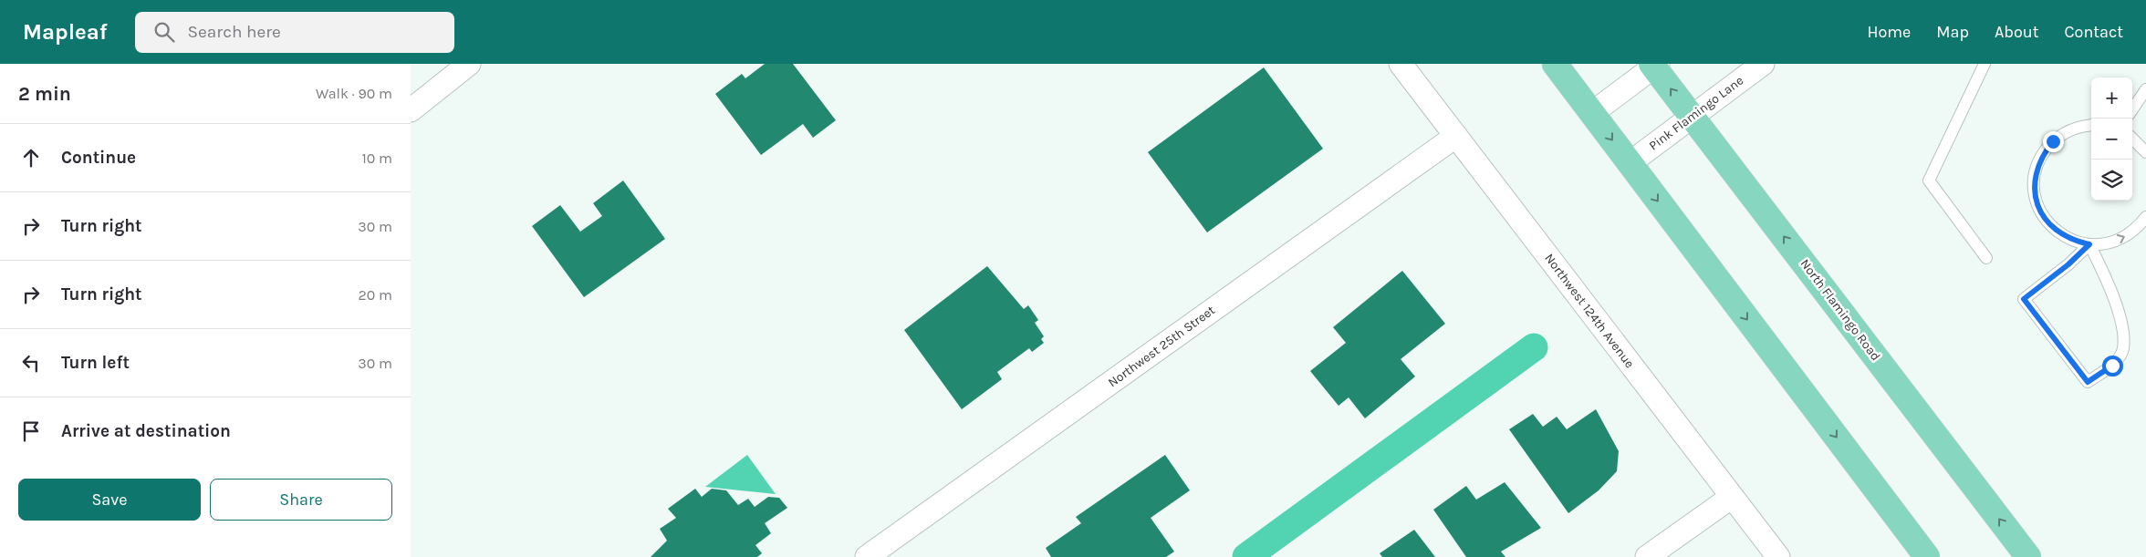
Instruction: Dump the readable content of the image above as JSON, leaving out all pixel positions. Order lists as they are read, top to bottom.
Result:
{
  "streets": {
    "highway": ["North Flamingo Road"],
    "street": ["Pink Flamingo Lane", "Northwest 124th Avenue", "Northwest 25th Street"]
  },
  "crossings": [
    ["Pink Flamingo Lane", "North Flamingo Road"],
    ["Northwest 124th Avenue", "Northwest 25th Street"]
  ],
  "page": {
    "header": "Mapleaf",
    "search": "Search here",
    "nav": [
      "Home",
      "Map",
      "About",
      "Contact"
    ],
    "heading": ["2 min", "Walk · 90 m"],
    "map_buttons": ["+", "−"],
    "list": [
      ["Continue", "10 m"],
      ["Turn right", "30 m"],
      ["Turn right", "20 m"],
      ["Turn left", "30 m"],
      "Arrive at destination"
    ],
    "buttons": ["Save", "Share"]
  }
}
